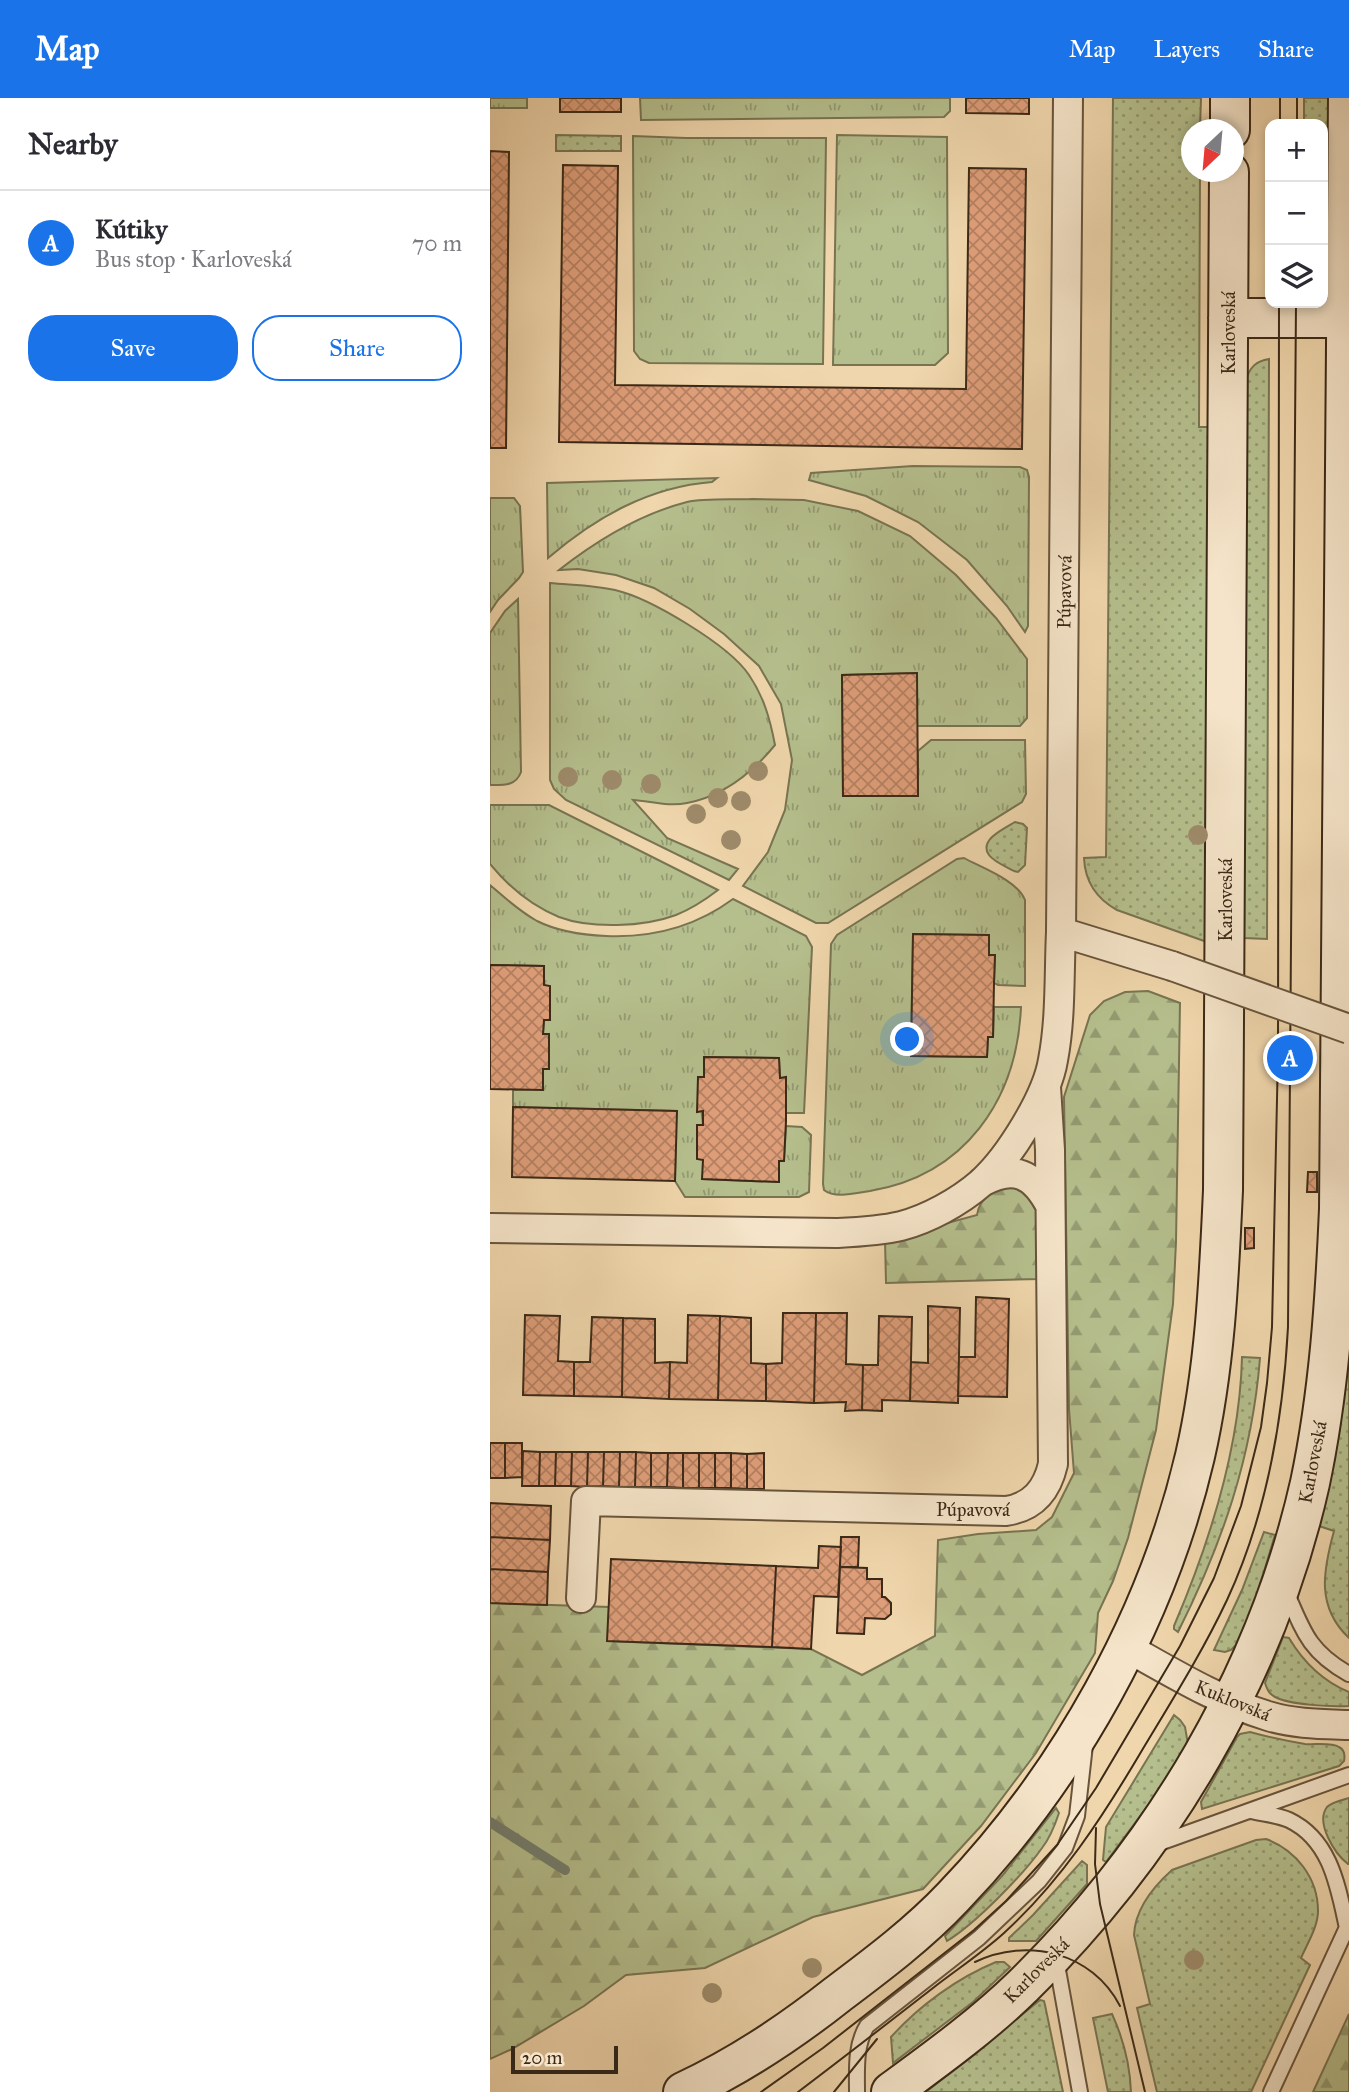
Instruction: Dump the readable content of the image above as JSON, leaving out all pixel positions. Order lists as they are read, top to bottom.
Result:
{
  "streets": {
    "main road": ["Karloveská"],
    "street": ["Púpavová", "Kuklovská"]
  },
  "crossings": [
    ["Karloveská", "Kuklovská"]
  ],
  "scale_bar": "20 m",
  "north": "bottom left",
  "page": {
    "header": "Map",
    "nav": ["Map", "Layers", "Share"],
    "heading": "Nearby",
    "map_buttons": ["+", "−"],
    "list": [
      {
        "mark": "A",
        "name": "Kútiky",
        "note": "Bus stop · Karloveská",
        "value": "70 m"
      }
    ],
    "buttons": ["Save", "Share"],
    "pins": "A",
    "scale": "20 m"
  }
}
